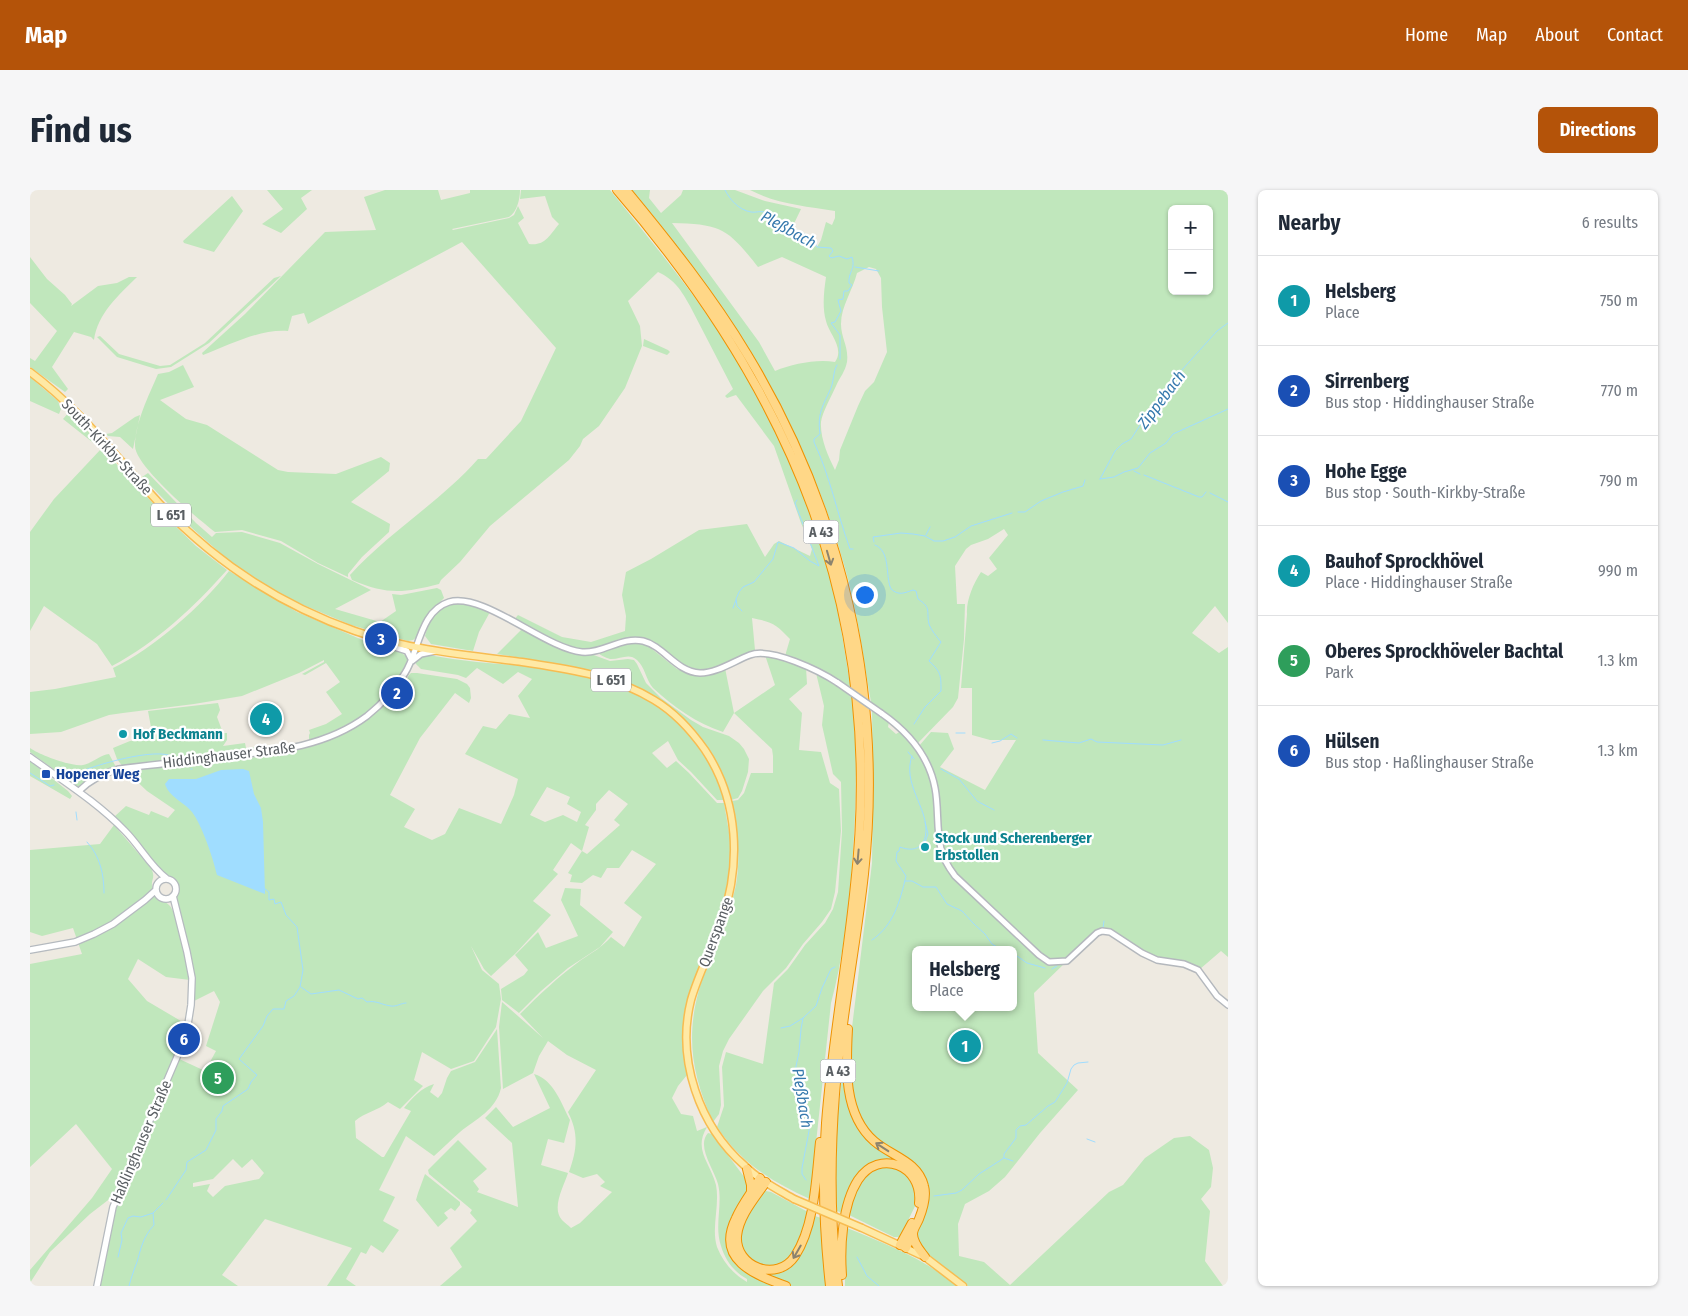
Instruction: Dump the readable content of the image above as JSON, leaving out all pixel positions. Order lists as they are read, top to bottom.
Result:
{
  "streets": {
    "highway": ["A 43"],
    "main road": [
      "South-Kirkby-Straße",
      "L 651",
      "Querspange",
      "Haßlinghauser Straße"
    ],
    "street": ["Hiddinghauser Straße"]
  },
  "crossings": [
    ["South-Kirkby-Straße", "Hiddinghauser Straße"],
    ["South-Kirkby-Straße", "Querspange"],
    ["Hiddinghauser Straße", "Querspange"]
  ],
  "water": ["Pleßbach", "Zippebach"],
  "places": {
    "other": ["Hof Beckmann", "Stock und Scherenberger Erbstollen"],
    "transit": ["Hopener Weg"]
  },
  "page": {
    "header": "Map",
    "nav": [
      "Home",
      "Map",
      "About",
      "Contact"
    ],
    "buttons": "Directions",
    "title": "Find us",
    "heading": ["Nearby", "6 results"],
    "map_buttons": ["+", "−"],
    "list": [
      {
        "mark": "1",
        "name": "Helsberg",
        "note": "Place",
        "value": "750 m"
      },
      {
        "mark": "2",
        "name": "Sirrenberg",
        "note": "Bus stop · Hiddinghauser Straße",
        "value": "770 m"
      },
      {
        "mark": "3",
        "name": "Hohe Egge",
        "note": "Bus stop · South-Kirkby-Straße",
        "value": "790 m"
      },
      {
        "mark": "4",
        "name": "Bauhof Sprockhövel",
        "note": "Place · Hiddinghauser Straße",
        "value": "990 m"
      },
      {
        "mark": "5",
        "name": "Oberes Sprockhöveler Bachtal",
        "note": "Park",
        "value": "1.3 km"
      },
      {
        "mark": "6",
        "name": "Hülsen",
        "note": "Bus stop · Haßlinghauser Straße",
        "value": "1.3 km"
      }
    ],
    "pins": [
      "3",
      "2",
      "4",
      "6",
      "1",
      "5"
    ],
    "popup": ["Helsberg", "Place"]
  }
}
